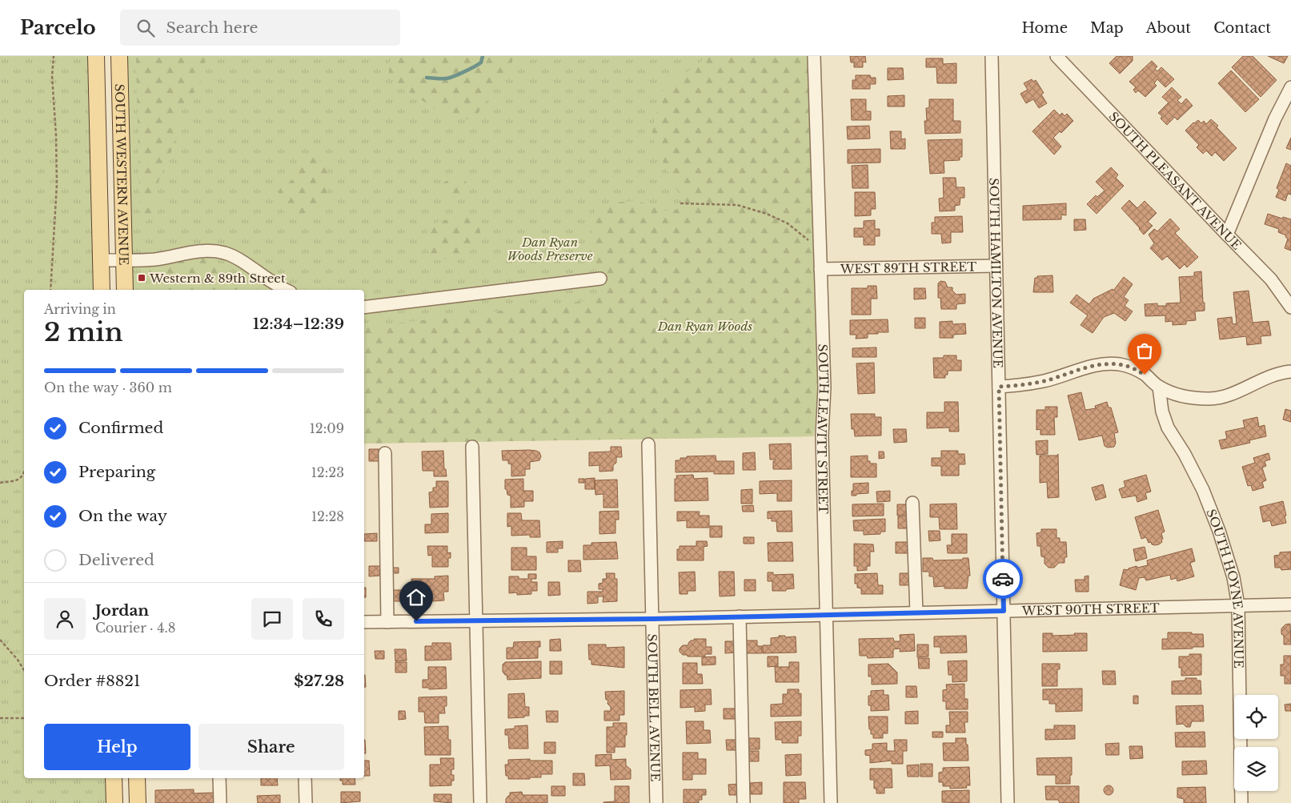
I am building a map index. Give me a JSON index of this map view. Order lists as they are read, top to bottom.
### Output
{
  "streets": {
    "main road": ["SOUTH WESTERN AVENUE"],
    "street": [
      "SOUTH PLEASANT AVENUE",
      "WEST 89TH STREET",
      "SOUTH HAMILTON AVENUE",
      "SOUTH LEAVITT STREET",
      "SOUTH HOYNE AVENUE",
      "WEST 90TH STREET",
      "SOUTH BELL AVENUE"
    ]
  },
  "crossings": [
    ["WEST 89TH STREET", "SOUTH HAMILTON AVENUE"],
    ["WEST 89TH STREET", "SOUTH LEAVITT STREET"],
    ["SOUTH HAMILTON AVENUE", "WEST 90TH STREET"],
    ["SOUTH LEAVITT STREET", "WEST 90TH STREET"],
    ["SOUTH HOYNE AVENUE", "WEST 90TH STREET"],
    ["WEST 90TH STREET", "SOUTH BELL AVENUE"]
  ],
  "parks": ["Dan Ryan Woods Preserve", "Dan Ryan Woods"],
  "places": {
    "transit": ["Western & 89th Street"]
  },
  "page": {
    "header": "Parcelo",
    "search": "Search here",
    "nav": [
      "Home",
      "Map",
      "About",
      "Contact"
    ],
    "heading": ["2 min", "Arriving in", "12:34–12:39"],
    "panel": [
      "Jordan",
      "Courier · 4.8",
      "Order #8821",
      "$27.28"
    ],
    "bar": "On the way · 360 m",
    "list": [
      ["Confirmed", "12:09"],
      ["Preparing", "12:23"],
      ["On the way", "12:28"],
      "Delivered"
    ],
    "buttons": ["Help", "Share"]
  }
}
